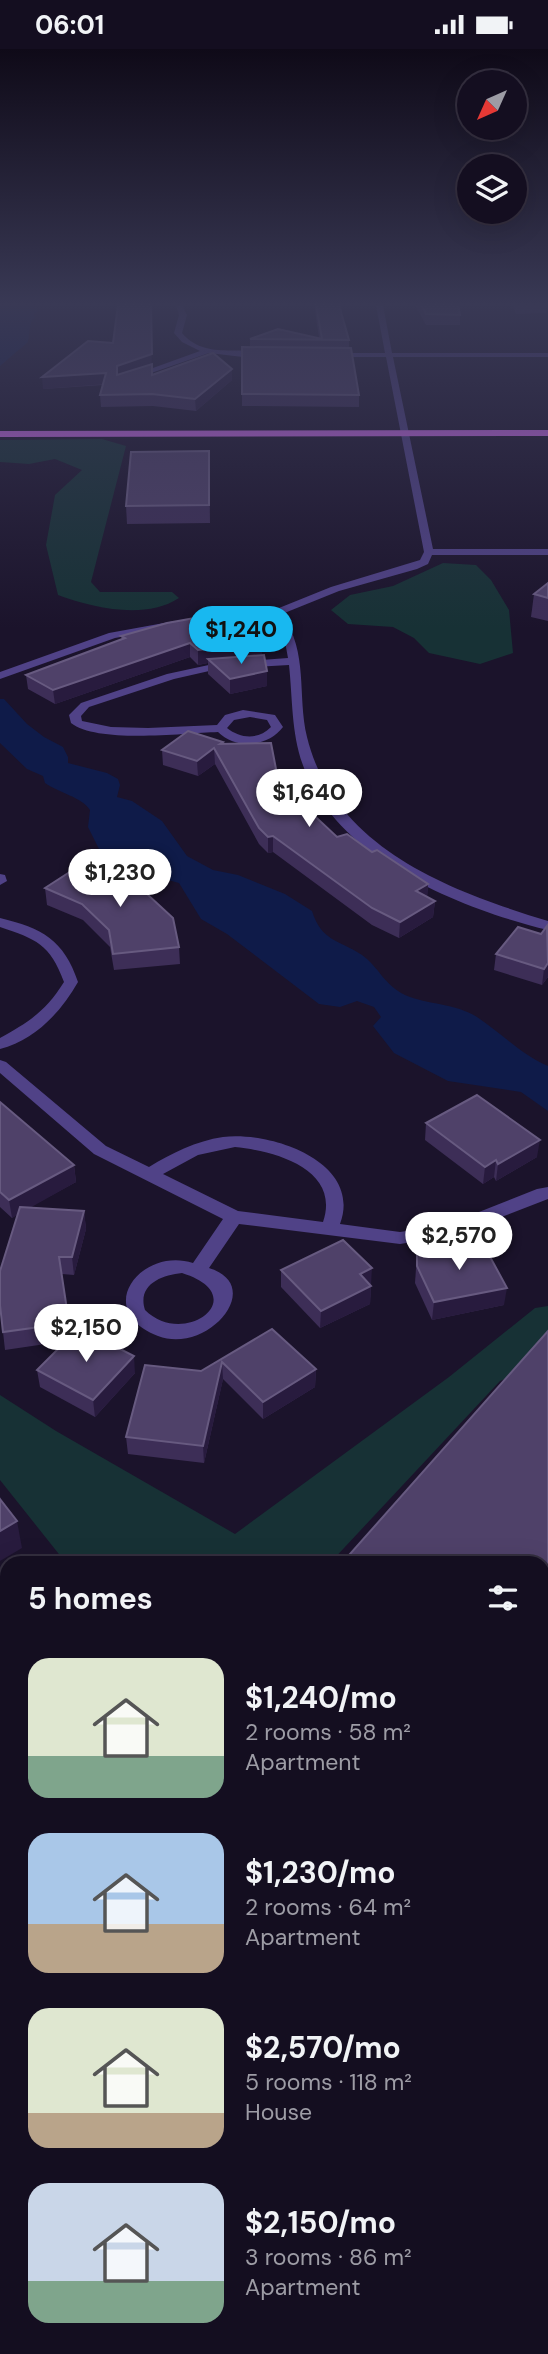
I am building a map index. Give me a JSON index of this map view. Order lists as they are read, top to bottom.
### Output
{
  "north": "bottom left",
  "page": {
    "status": "06:01",
    "price": [
      "$1,240",
      "$1,640",
      "$1,230",
      "$2,570",
      "$2,150"
    ],
    "heading": "5 homes",
    "list": [
      {
        "name": "$1,240/mo",
        "note": "2 rooms · 58 m² · Apartment"
      },
      {
        "name": "$1,230/mo",
        "note": "2 rooms · 64 m² · Apartment"
      },
      {
        "name": "$2,570/mo",
        "note": "5 rooms · 118 m² · House"
      },
      {
        "name": "$2,150/mo",
        "note": "3 rooms · 86 m² · Apartment"
      }
    ]
  }
}
